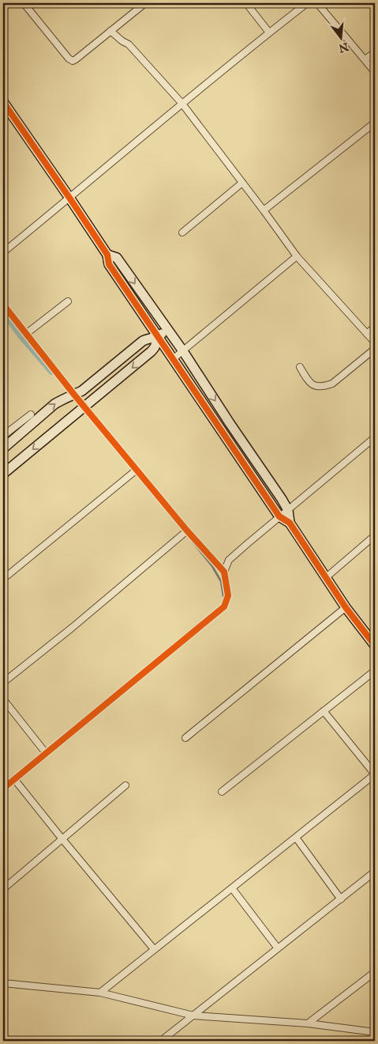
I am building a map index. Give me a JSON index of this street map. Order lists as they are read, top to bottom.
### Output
{
  "north": "bottom"
}
